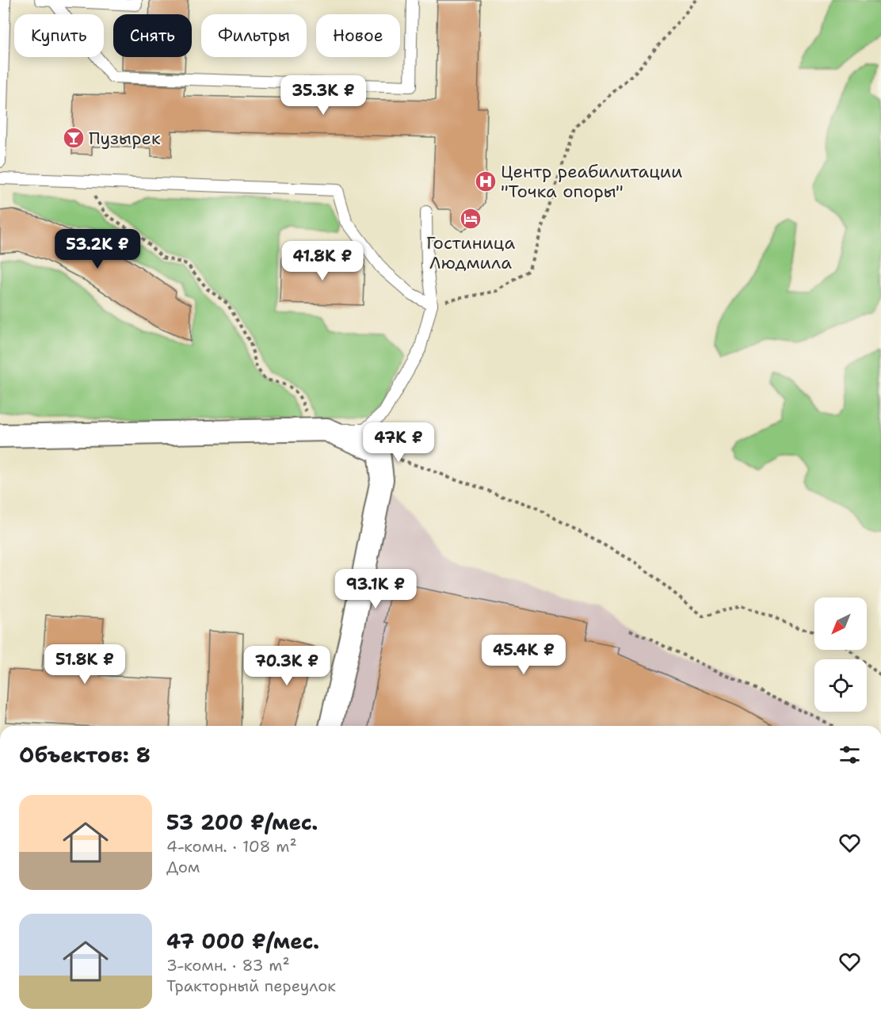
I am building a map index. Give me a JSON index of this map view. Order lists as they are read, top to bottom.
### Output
{
  "places": {
    "bar": ["Пузырек"],
    "hospital": ["Центр реабилитации \"Точка опоры\""],
    "hotel": ["Гостиница Людмила"]
  },
  "north": "bottom left",
  "page": {
    "chip": [
      "Купить",
      "Снять",
      "Фильтры",
      "Новое"
    ],
    "price": [
      "35.3K ₽",
      "53.2K ₽",
      "41.8K ₽",
      "47K ₽",
      "93.1K ₽",
      "45.4K ₽",
      "51.8K ₽",
      "70.3K ₽"
    ],
    "heading": "Объектов: 8",
    "list": [
      {
        "name": "53 200 ₽/мес.",
        "note": "4-комн. · 108 m² · Дом"
      },
      {
        "name": "47 000 ₽/мес.",
        "note": "3-комн. · 83 m² · Тракторный переулок"
      }
    ]
  }
}
